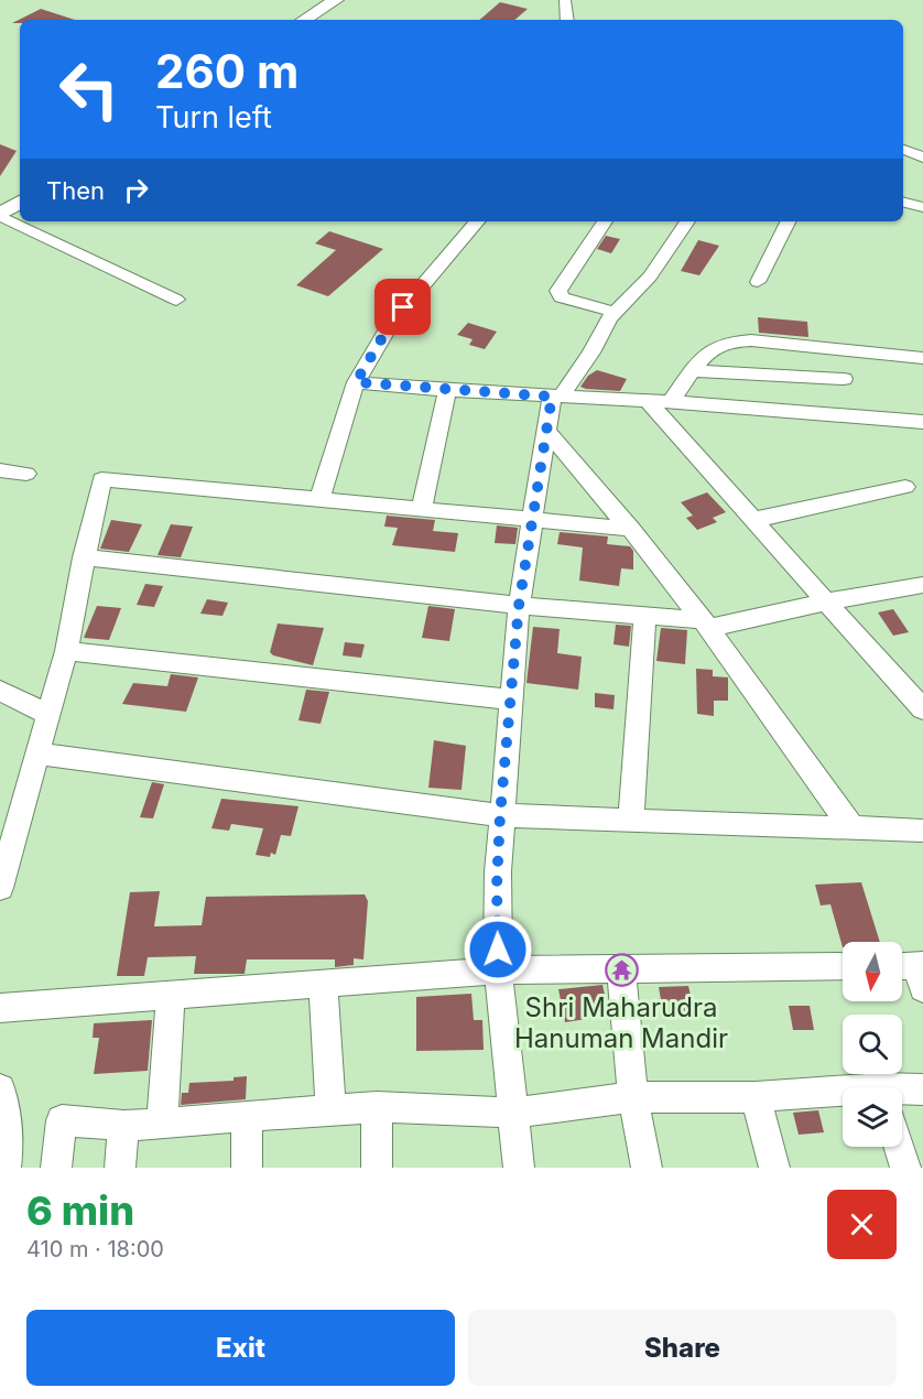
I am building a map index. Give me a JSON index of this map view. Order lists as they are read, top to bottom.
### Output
{
  "places": {
    "temple": ["Shri Maharudra Hanuman Mandir"]
  },
  "north": "bottom",
  "page": {
    "turn": ["260 m", "Turn left"],
    "then": "Then",
    "heading": ["6 min", "410 m · 18:00"],
    "buttons": ["Exit", "Share"]
  }
}
